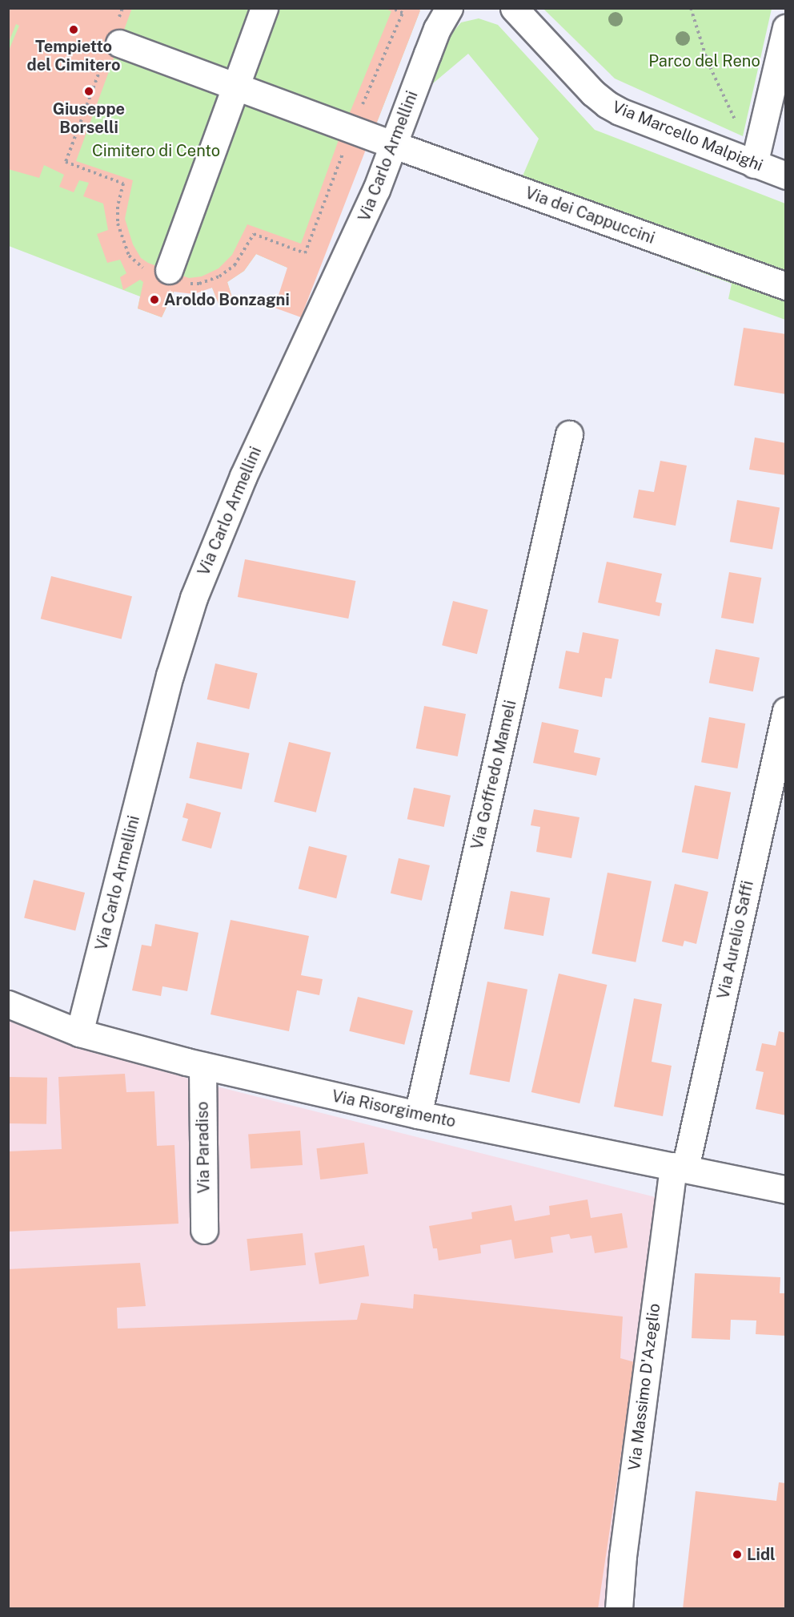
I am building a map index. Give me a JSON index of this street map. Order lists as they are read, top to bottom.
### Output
{
  "streets": {
    "street": [
      "Via Marcello Malpighi",
      "Via Carlo Armellini",
      "Via dei Cappuccini",
      "Via Goffredo Mameli",
      "Via Aurelio Saffi",
      "Via Risorgimento",
      "Via Paradiso",
      "Via Massimo D'Azeglio"
    ]
  },
  "crossings": [
    ["Via Carlo Armellini", "Via dei Cappuccini"],
    ["Via Carlo Armellini", "Via Risorgimento"],
    ["Via Goffredo Mameli", "Via Risorgimento"],
    ["Via Aurelio Saffi", "Via Risorgimento"],
    ["Via Aurelio Saffi", "Via Massimo D'Azeglio"],
    ["Via Risorgimento", "Via Paradiso"],
    ["Via Risorgimento", "Via Massimo D'Azeglio"]
  ],
  "parks": ["Parco del Reno", "Cimitero di Cento"],
  "places": [
    "Tempietto del Cimitero",
    "Giuseppe Borselli",
    "Aroldo Bonzagni",
    "Lidl"
  ]
}
